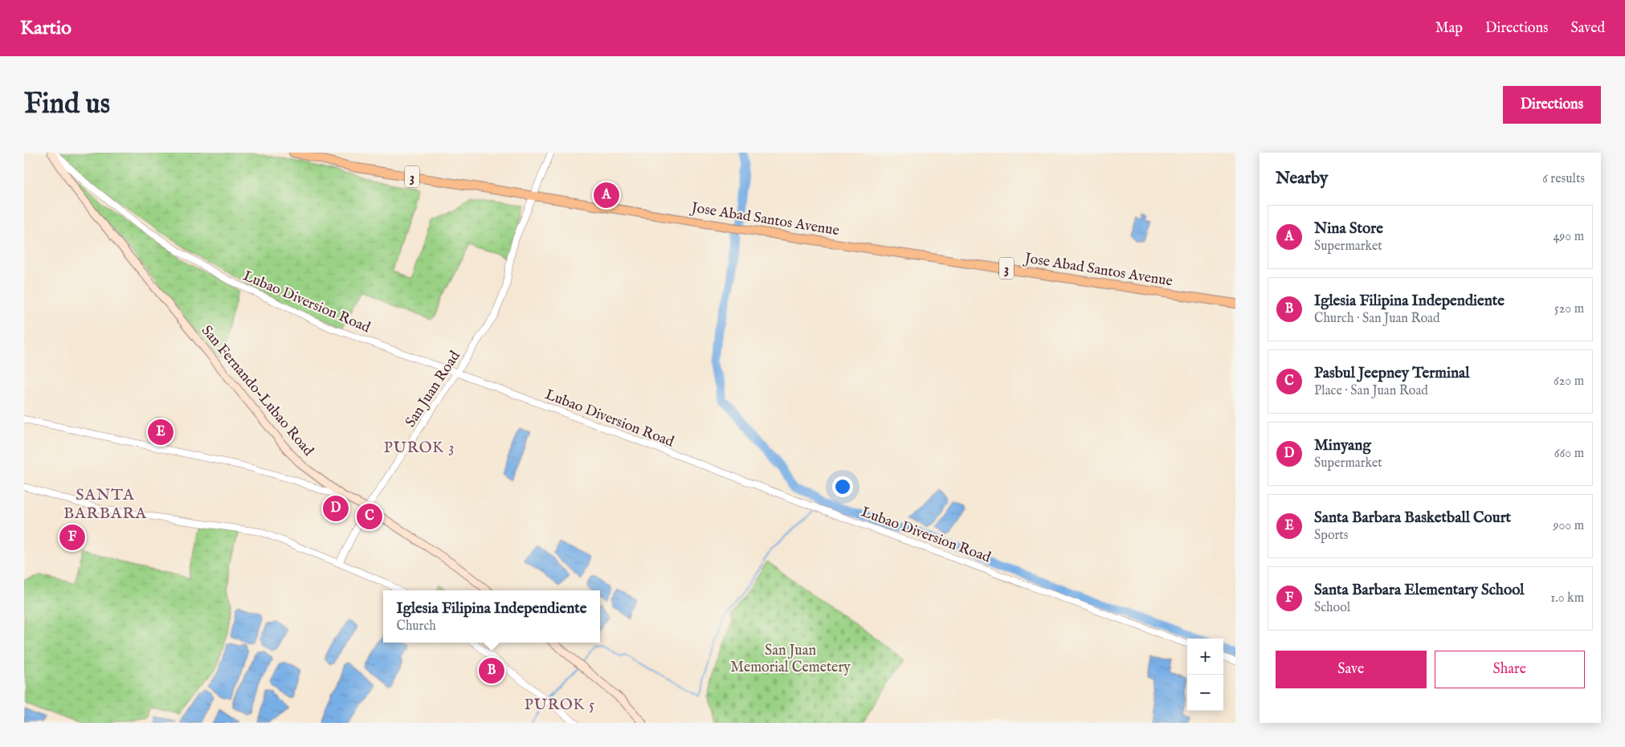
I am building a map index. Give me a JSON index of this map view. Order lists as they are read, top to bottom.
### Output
{
  "streets": {
    "highway": ["3", "Jose Abad Santos Avenue"],
    "main road": ["San Fernando-Lubao Road"],
    "street": ["Lubao Diversion Road", "San Juan Road"]
  },
  "crossings": [
    ["Jose Abad Santos Avenue", "San Juan Road"],
    ["Lubao Diversion Road", "San Juan Road"],
    ["Lubao Diversion Road", "San Fernando-Lubao Road"],
    ["San Juan Road", "San Fernando-Lubao Road"]
  ],
  "districts": ["PUROK 3", "SANTA BARBARA", "PUROK 5"],
  "parks": ["San Juan Memorial Cemetery"],
  "page": {
    "header": "Kartio",
    "nav": ["Map", "Directions", "Saved"],
    "buttons": [
      "Directions",
      ["Save", "Share"]
    ],
    "title": "Find us",
    "heading": ["Nearby", "6 results"],
    "pins": [
      "A",
      "E",
      "D",
      "C",
      "F",
      "B"
    ],
    "list": [
      {
        "mark": "A",
        "name": "Nina Store",
        "note": "Supermarket",
        "value": "490 m"
      },
      {
        "mark": "B",
        "name": "Iglesia Filipina Independiente",
        "note": "Church · San Juan Road",
        "value": "520 m"
      },
      {
        "mark": "C",
        "name": "Pasbul Jeepney Terminal",
        "note": "Place · San Juan Road",
        "value": "620 m"
      },
      {
        "mark": "D",
        "name": "Minyang",
        "note": "Supermarket",
        "value": "660 m"
      },
      {
        "mark": "E",
        "name": "Santa Barbara Basketball Court",
        "note": "Sports",
        "value": "900 m"
      },
      {
        "mark": "F",
        "name": "Santa Barbara Elementary School",
        "note": "School",
        "value": "1.0 km"
      }
    ],
    "popup": ["Iglesia Filipina Independiente", "Church"],
    "map_buttons": ["+", "−"]
  }
}
